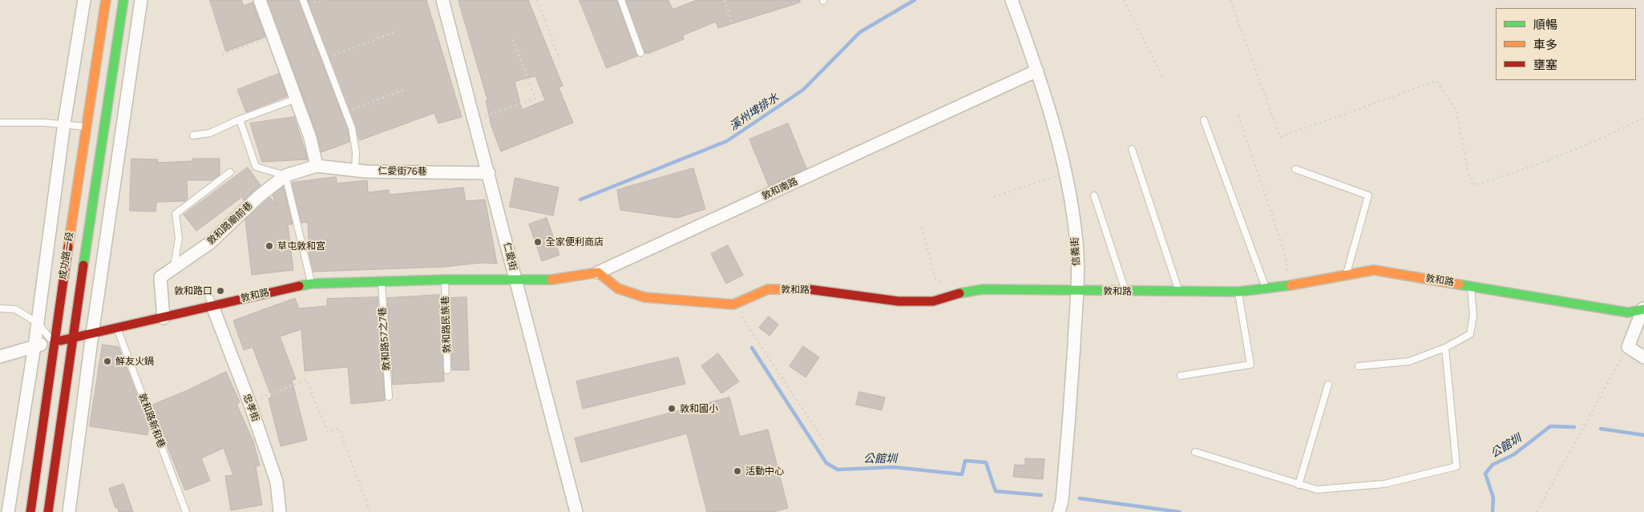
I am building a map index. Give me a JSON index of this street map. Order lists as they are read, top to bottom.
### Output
{
  "streets": {
    "street": [
      "仁愛街76巷",
      "敦和南路",
      "敦和路廟前巷",
      "信義街",
      "成功路一段",
      "仁愛街",
      "敦和路",
      "忠孝街"
    ],
    "lane": ["敦和路民族巷", "敦和路57之7巷", "敦和路新和巷"]
  },
  "crossings": [
    ["仁愛街76巷", "敦和路廟前巷"],
    ["仁愛街76巷", "仁愛街"],
    ["敦和南路", "信義街"],
    ["敦和南路", "仁愛街"],
    ["敦和南路", "敦和路"],
    ["敦和路廟前巷", "敦和路"],
    ["信義街", "敦和路"],
    ["成功路一段", "敦和路"],
    ["仁愛街", "敦和路"],
    ["敦和路", "敦和路民族巷"],
    ["敦和路", "敦和路57之7巷"],
    ["敦和路", "忠孝街"],
    ["敦和路", "敦和路新和巷"]
  ],
  "water": ["溪州埤排水", "公館圳"],
  "places": [
    "全家便利商店",
    "草屯敦和宮",
    "敦和路口",
    "鮮友火鍋",
    "敦和國小",
    "活動中心"
  ],
  "legend": ["順暢", "車多", "壅塞"]
}
